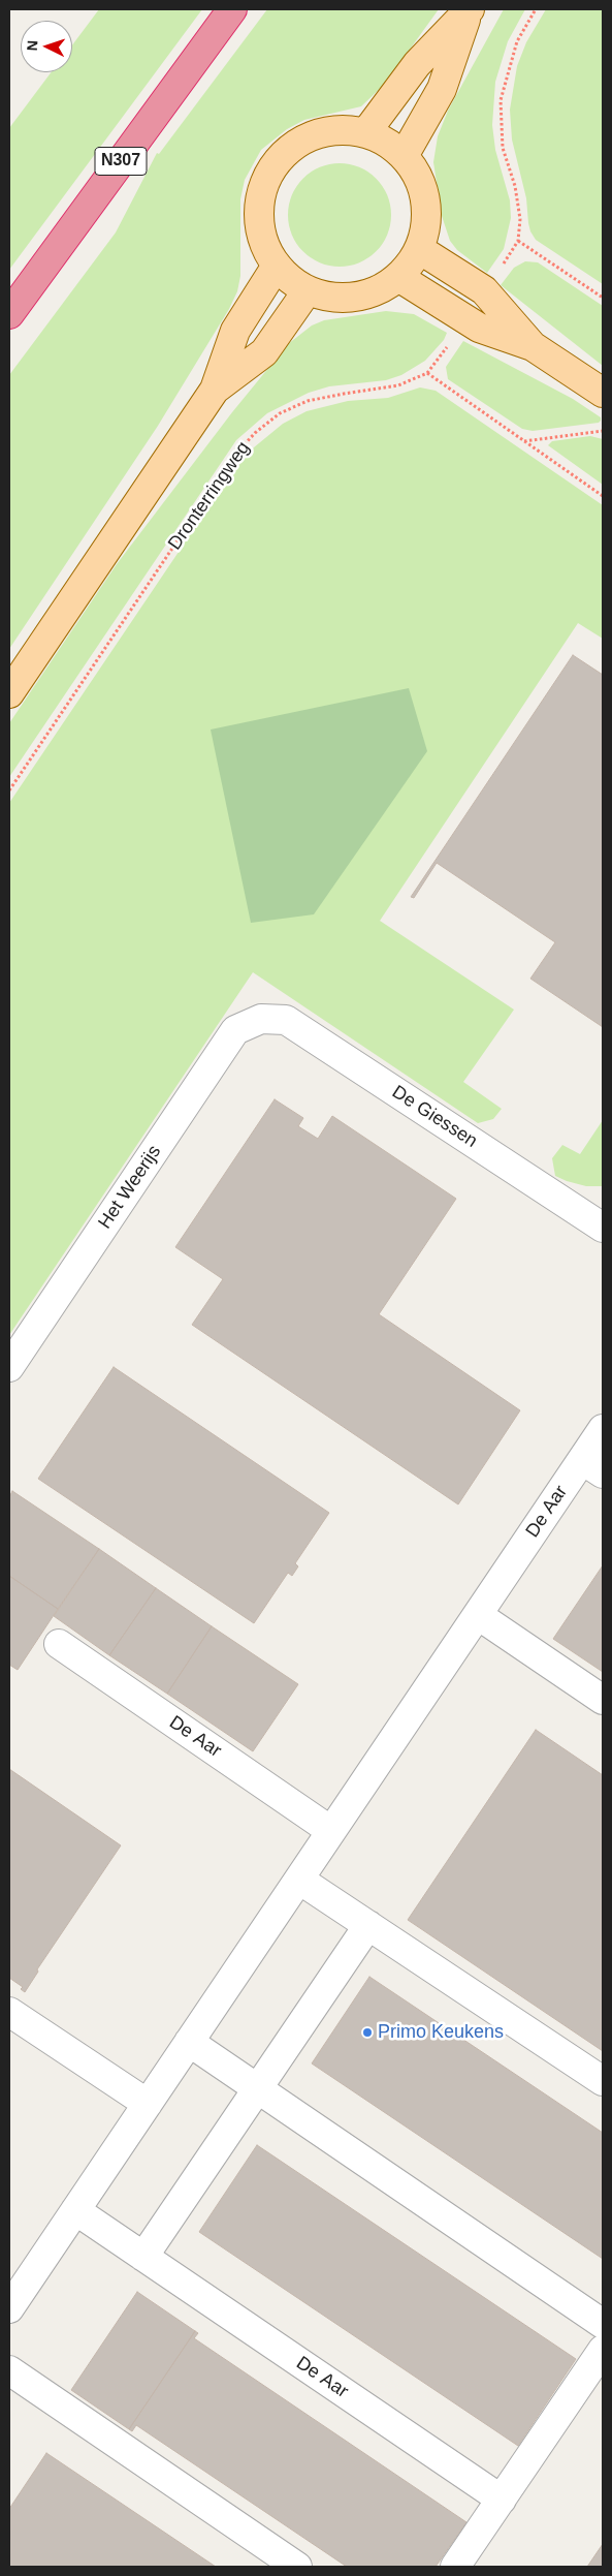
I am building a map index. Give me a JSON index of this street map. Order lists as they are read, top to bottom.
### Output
{
  "streets": {
    "highway": ["N307"],
    "street": ["De Giessen", "Het Weerijs", "De Aar"],
    "path": ["Dronterringweg"]
  },
  "crossings": [
    ["De Giessen", "Het Weerijs"]
  ],
  "places": ["Primo Keukens"],
  "north": "left"
}
